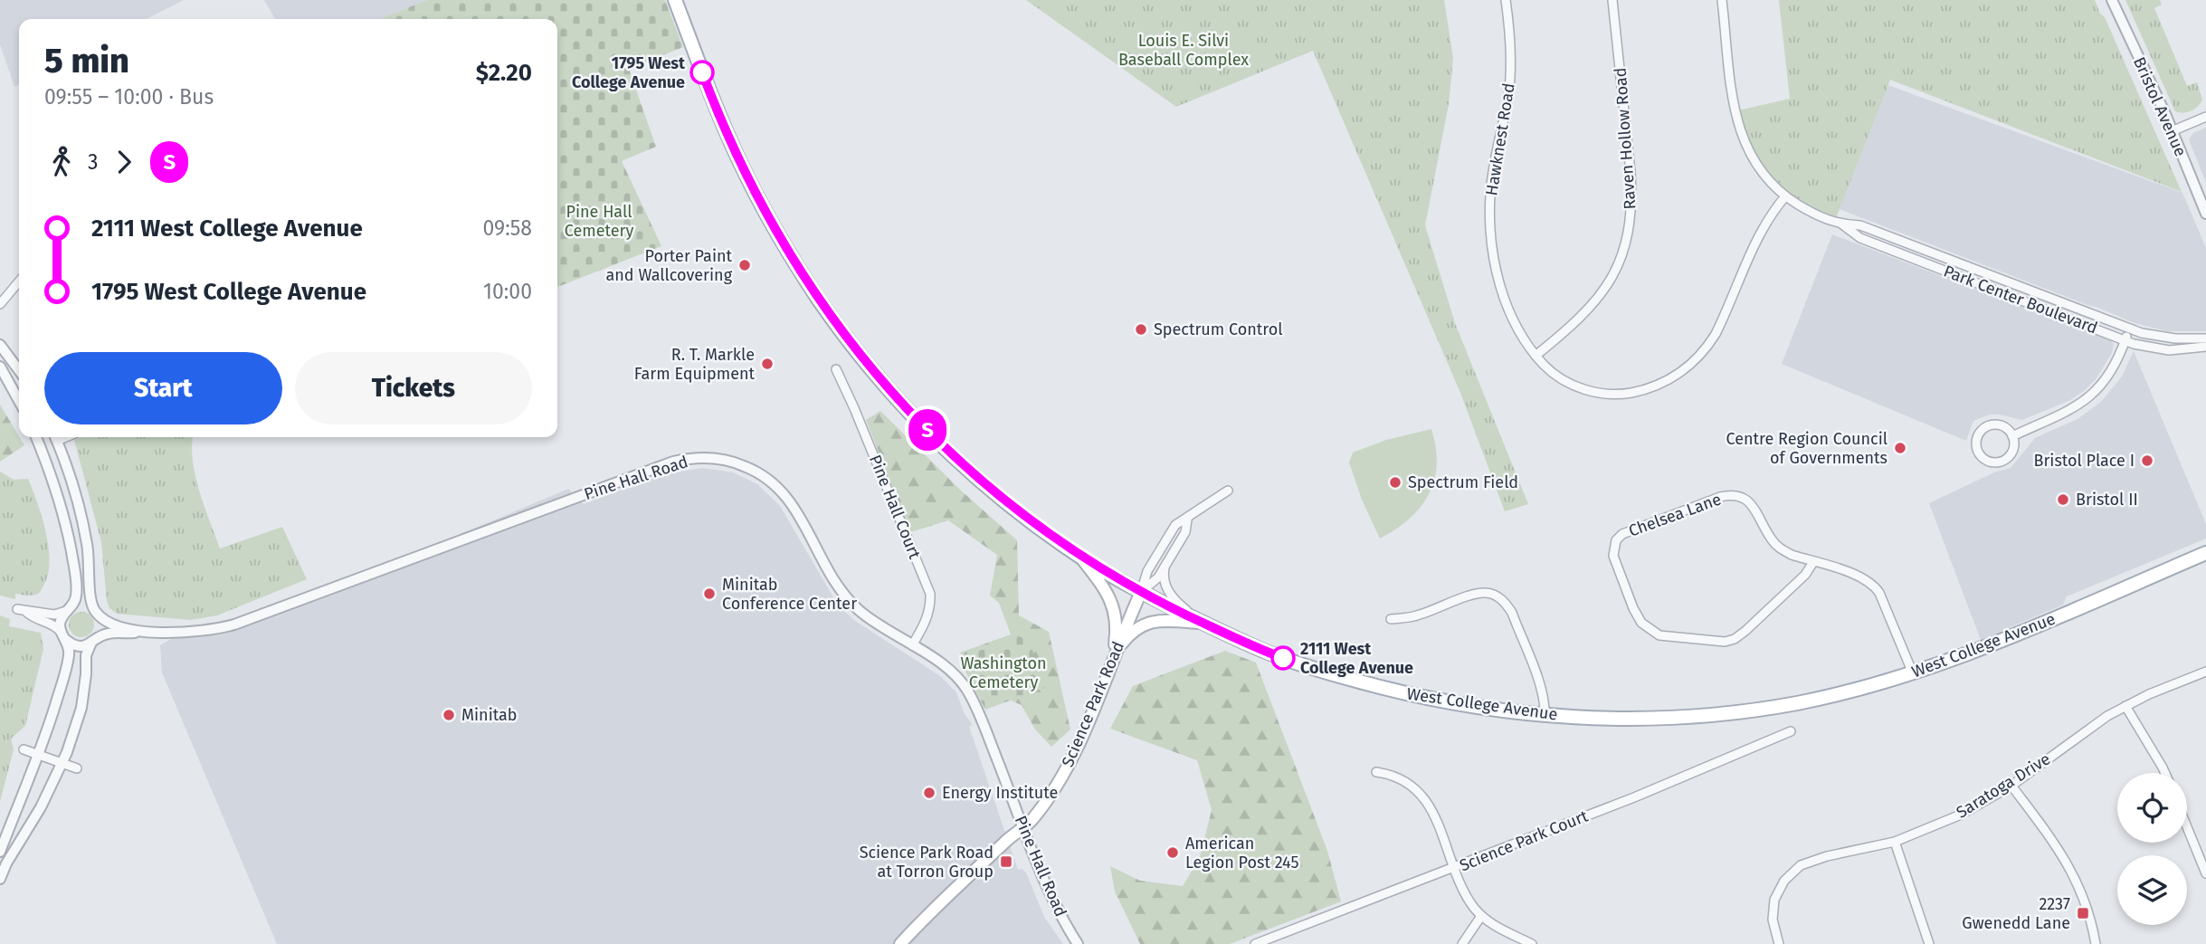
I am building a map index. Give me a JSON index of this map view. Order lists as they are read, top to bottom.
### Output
{
  "streets": {
    "main road": ["West College Avenue", "Science Park Road"],
    "street": [
      "Bristol Avenue",
      "Raven Hollow Road",
      "Hawknest Road",
      "Park Center Boulevard",
      "Pine Hall Road",
      "Pine Hall Court",
      "Chelsea Lane",
      "Saratoga Drive",
      "Science Park Court"
    ]
  },
  "crossings": [
    ["Raven Hollow Road", "Hawknest Road"],
    ["Hawknest Road", "Park Center Boulevard"],
    ["Pine Hall Road", "Pine Hall Court"],
    ["Pine Hall Road", "Science Park Road"],
    ["Chelsea Lane", "West College Avenue"],
    ["West College Avenue", "Science Park Road"]
  ],
  "parks": ["Louis E. Silvi Baseball Complex", "Pine Hall Cemetery", "Washington Cemetery"],
  "places": {
    "other": [
      "1795 West College Avenue",
      "Porter Paint and Wallcovering",
      "Spectrum Control",
      "R. T. Markle Farm Equipment",
      "Centre Region Council of Governments",
      "Bristol Place I",
      "Spectrum Field",
      "Bristol II",
      "Minitab Conference Center",
      "2111 West College Avenue",
      "Minitab",
      "Energy Institute",
      "American Legion Post 245"
    ],
    "transit": ["Science Park Road at Torron Group", "2237 Gwenedd Lane"]
  },
  "lines": ["bus line S"],
  "page": {
    "on_map": "S",
    "heading": ["5 min", "09:55 – 10:00 · Bus", "$2.20"],
    "legs": ["3", "S"],
    "list": [
      {
        "name": "2111 West College Avenue",
        "value": "09:58"
      },
      {
        "name": "1795 West College Avenue",
        "value": "10:00"
      }
    ],
    "buttons": ["Start", "Tickets"]
  }
}
